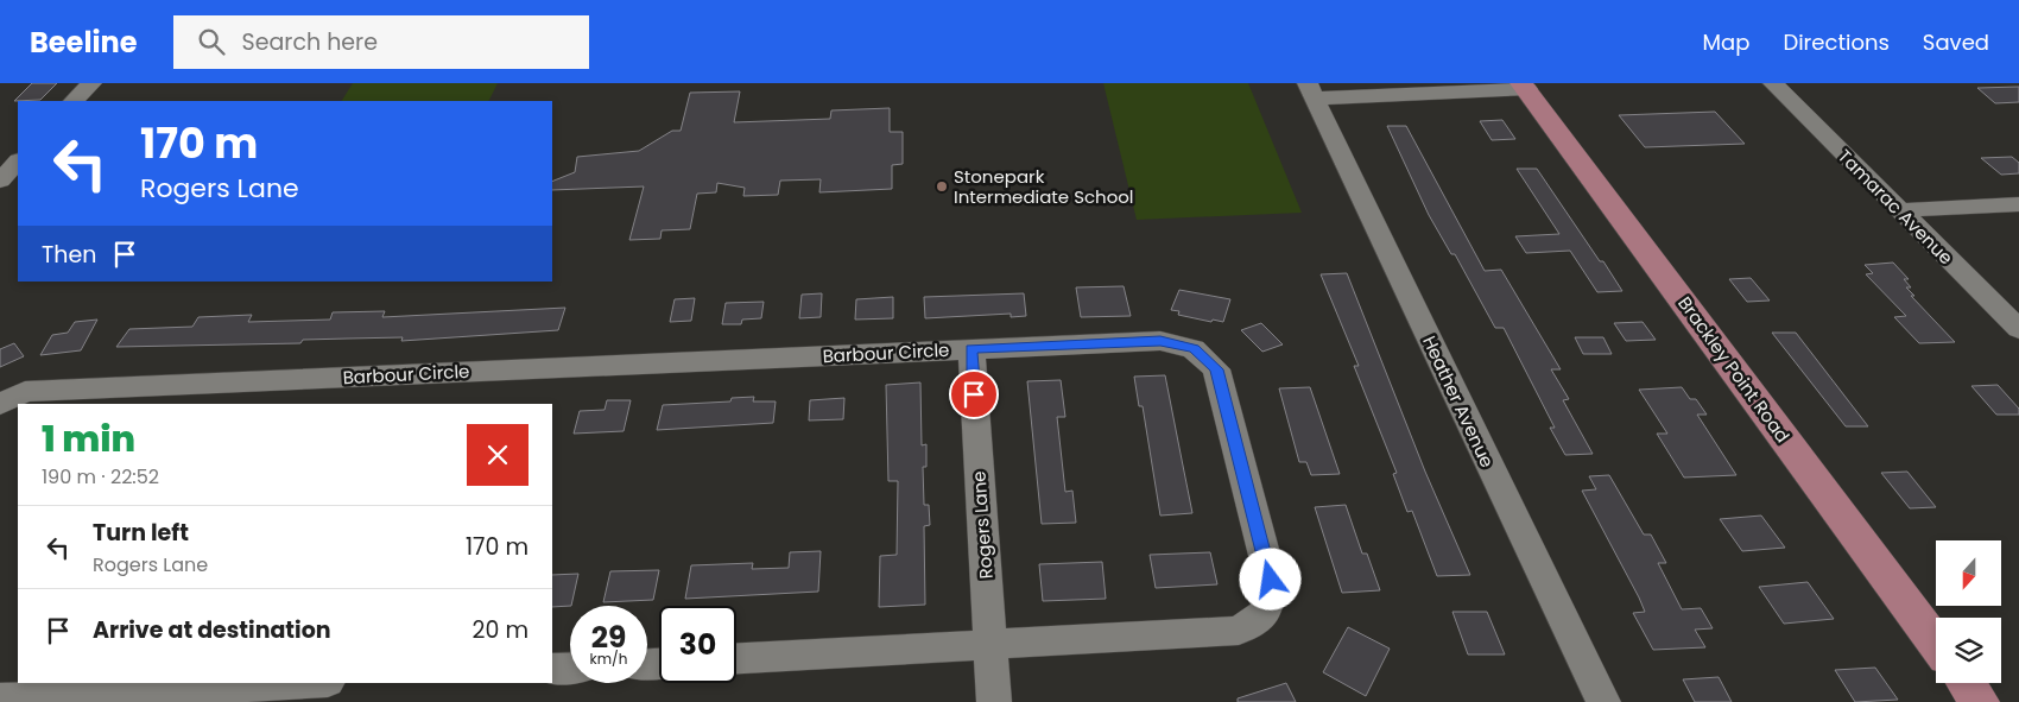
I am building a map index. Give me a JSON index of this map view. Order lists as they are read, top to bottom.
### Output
{
  "streets": {
    "main road": ["Brackley Point Road"],
    "street": [
      "Tamarac Avenue",
      "Barbour Circle",
      "Heather Avenue",
      "Rogers Lane"
    ]
  },
  "crossings": [
    ["Barbour Circle", "Rogers Lane"]
  ],
  "places": ["Stonepark Intermediate School"],
  "north": "bottom",
  "page": {
    "header": "Beeline",
    "search": "Search here",
    "nav": ["Map", "Directions", "Saved"],
    "turn": ["170 m", "Rogers Lane"],
    "then": "Then",
    "heading": ["1 min", "190 m · 22:52"],
    "list": [
      {
        "name": "Turn left",
        "note": "Rogers Lane",
        "value": "170 m"
      },
      {
        "name": "Arrive at destination",
        "value": "20 m"
      }
    ],
    "speed": "29 km/h",
    "limit": "30"
  }
}
